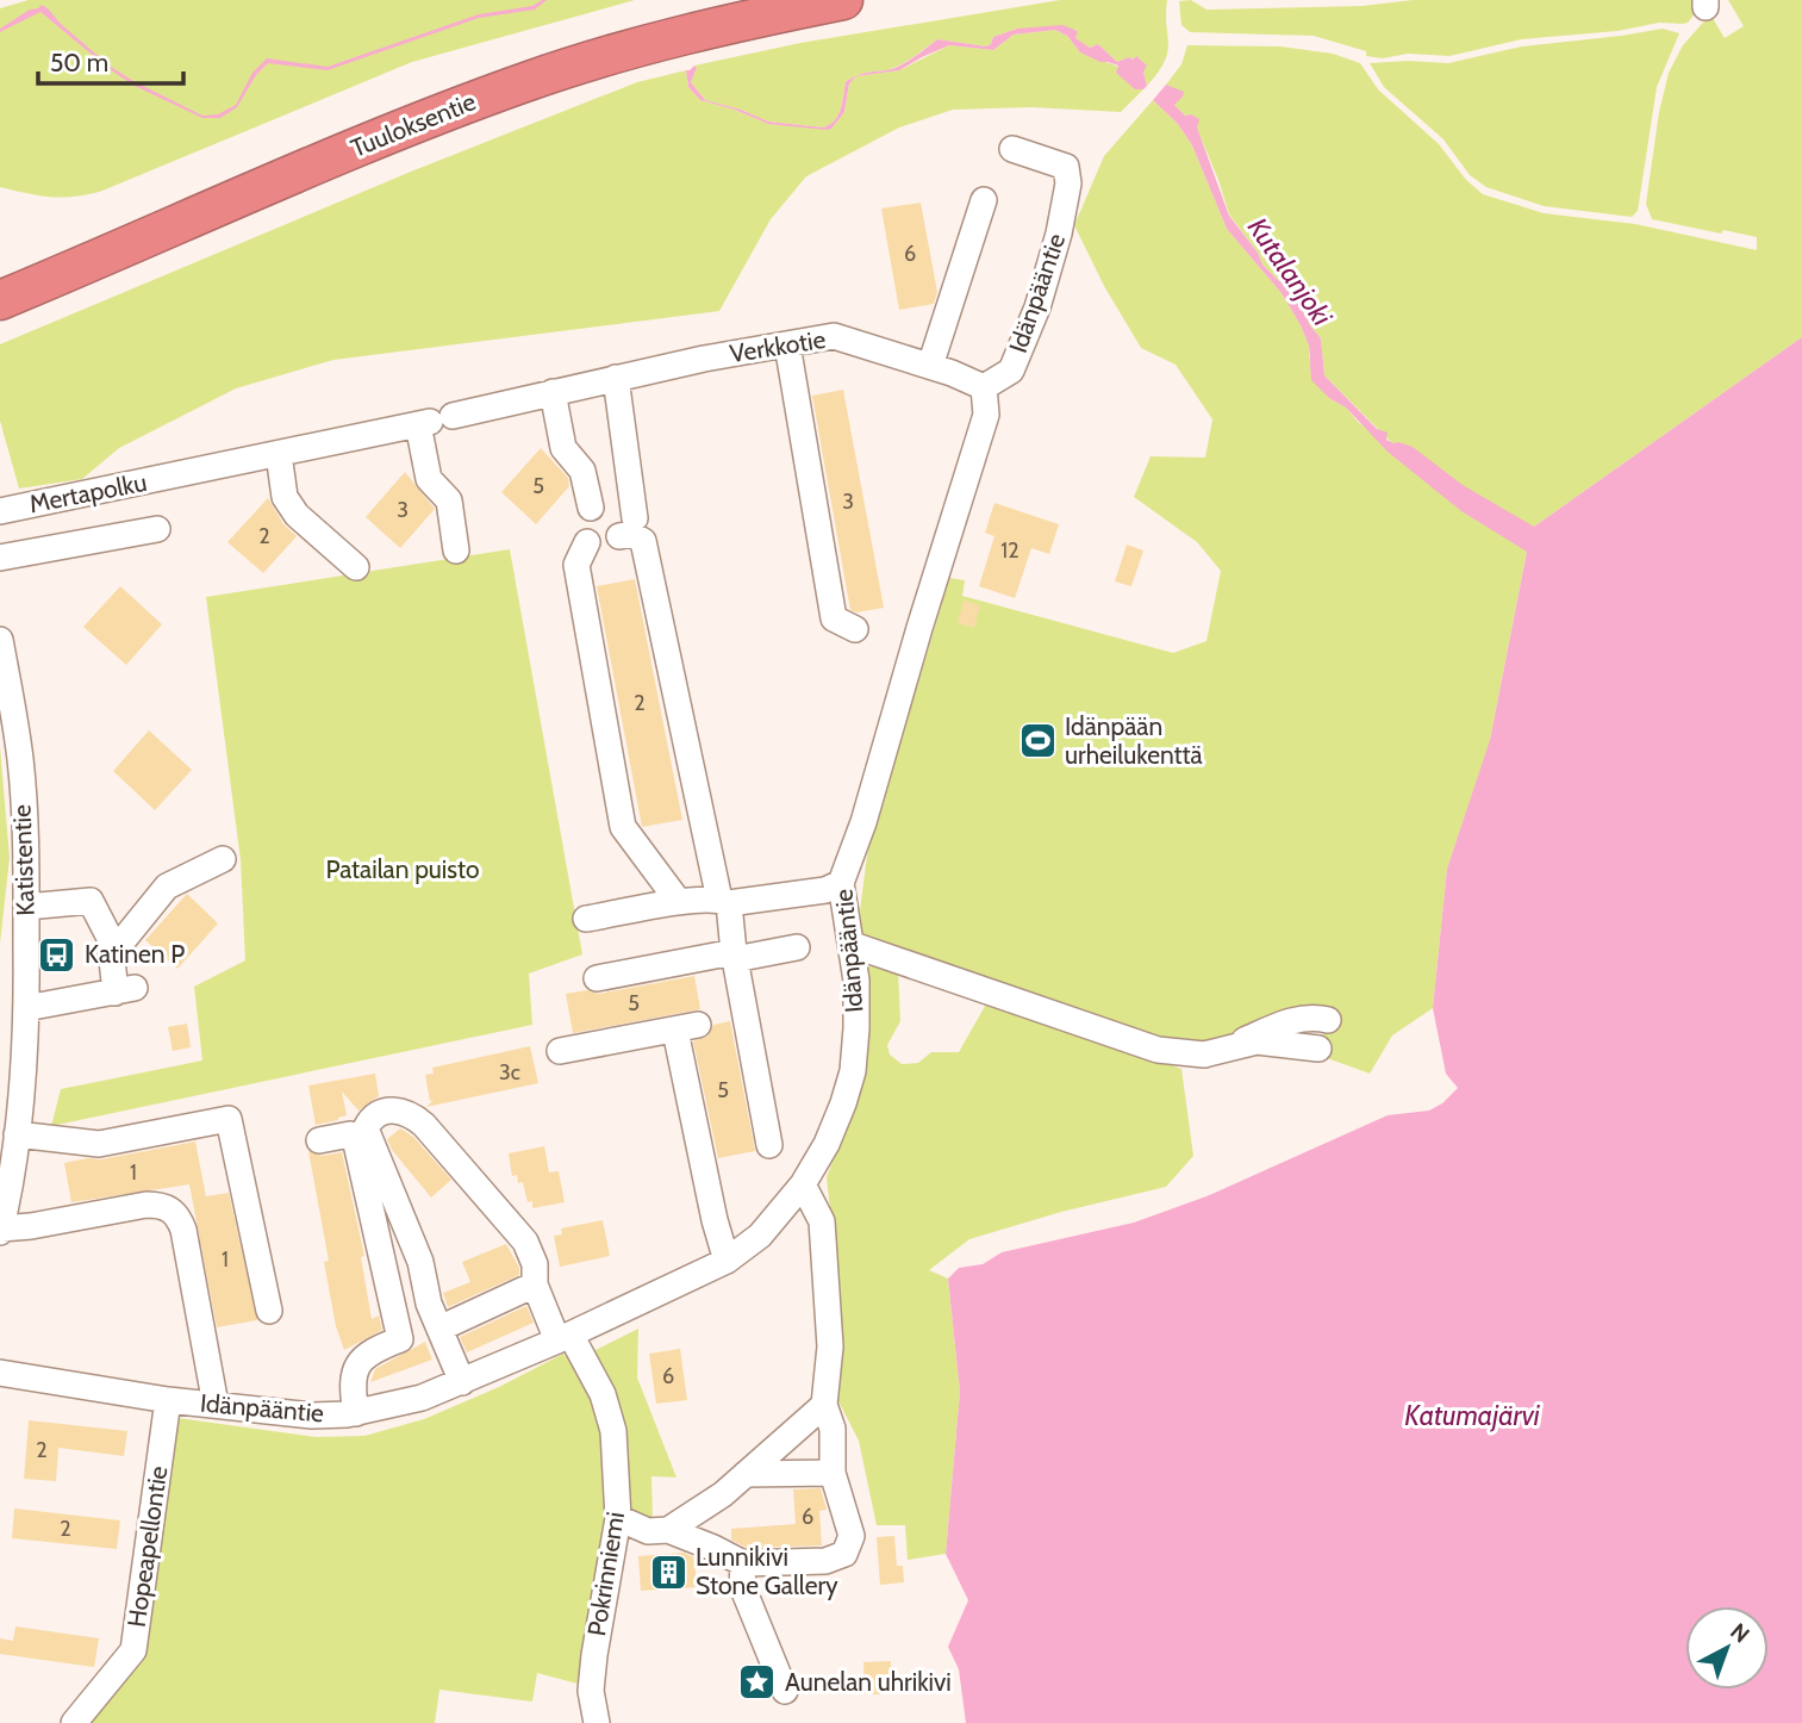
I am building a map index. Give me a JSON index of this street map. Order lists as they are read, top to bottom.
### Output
{
  "streets": {
    "highway": ["Tuuloksentie"],
    "street": [
      "Idänpääntie",
      "Verkkotie",
      "Mertapolku",
      "Katistentie",
      "Hopeapellontie",
      "Pokrinniemi"
    ]
  },
  "crossings": [
    ["Idänpääntie", "Verkkotie"],
    ["Idänpääntie", "Hopeapellontie"],
    ["Idänpääntie", "Pokrinniemi"],
    ["Verkkotie", "Mertapolku"]
  ],
  "water": ["Kutalanjoki", "Katumajärvi"],
  "parks": ["Patailan puisto"],
  "places": {
    "sports": ["Idänpään urheilukenttä"],
    "bus stop": ["Katinen P"],
    "building": ["Lunnikivi Stone Gallery"],
    "place": ["Aunelan uhrikivi"]
  },
  "house_numbers": [
    "6",
    "5",
    "3",
    "3",
    "2",
    "12",
    "2",
    "5",
    "3c",
    "5",
    "1",
    "1",
    "6",
    "2",
    "6",
    "2"
  ],
  "scale_bar": "50 m",
  "north": "top right"
}
